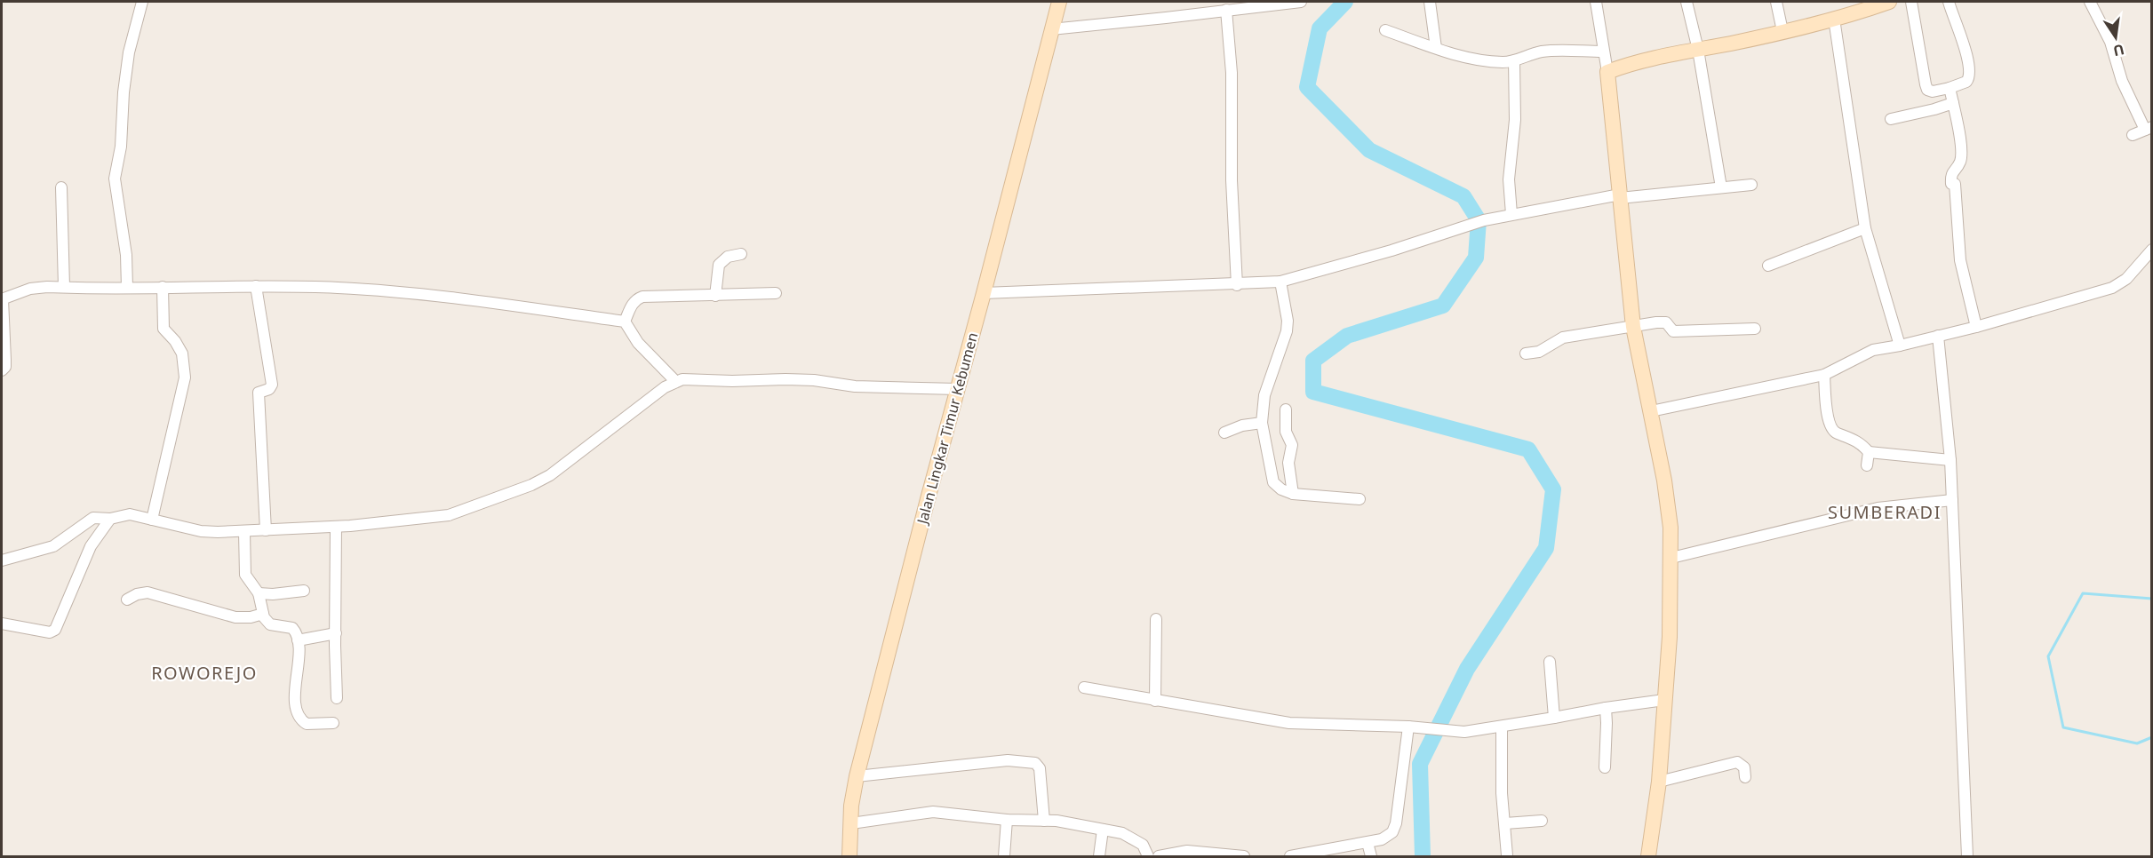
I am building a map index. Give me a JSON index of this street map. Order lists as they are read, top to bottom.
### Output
{
  "streets": {
    "street": ["Jalan Lingkar Timur Kebumen"]
  },
  "districts": ["SUMBERADI", "ROWOREJO"],
  "north": "bottom"
}
